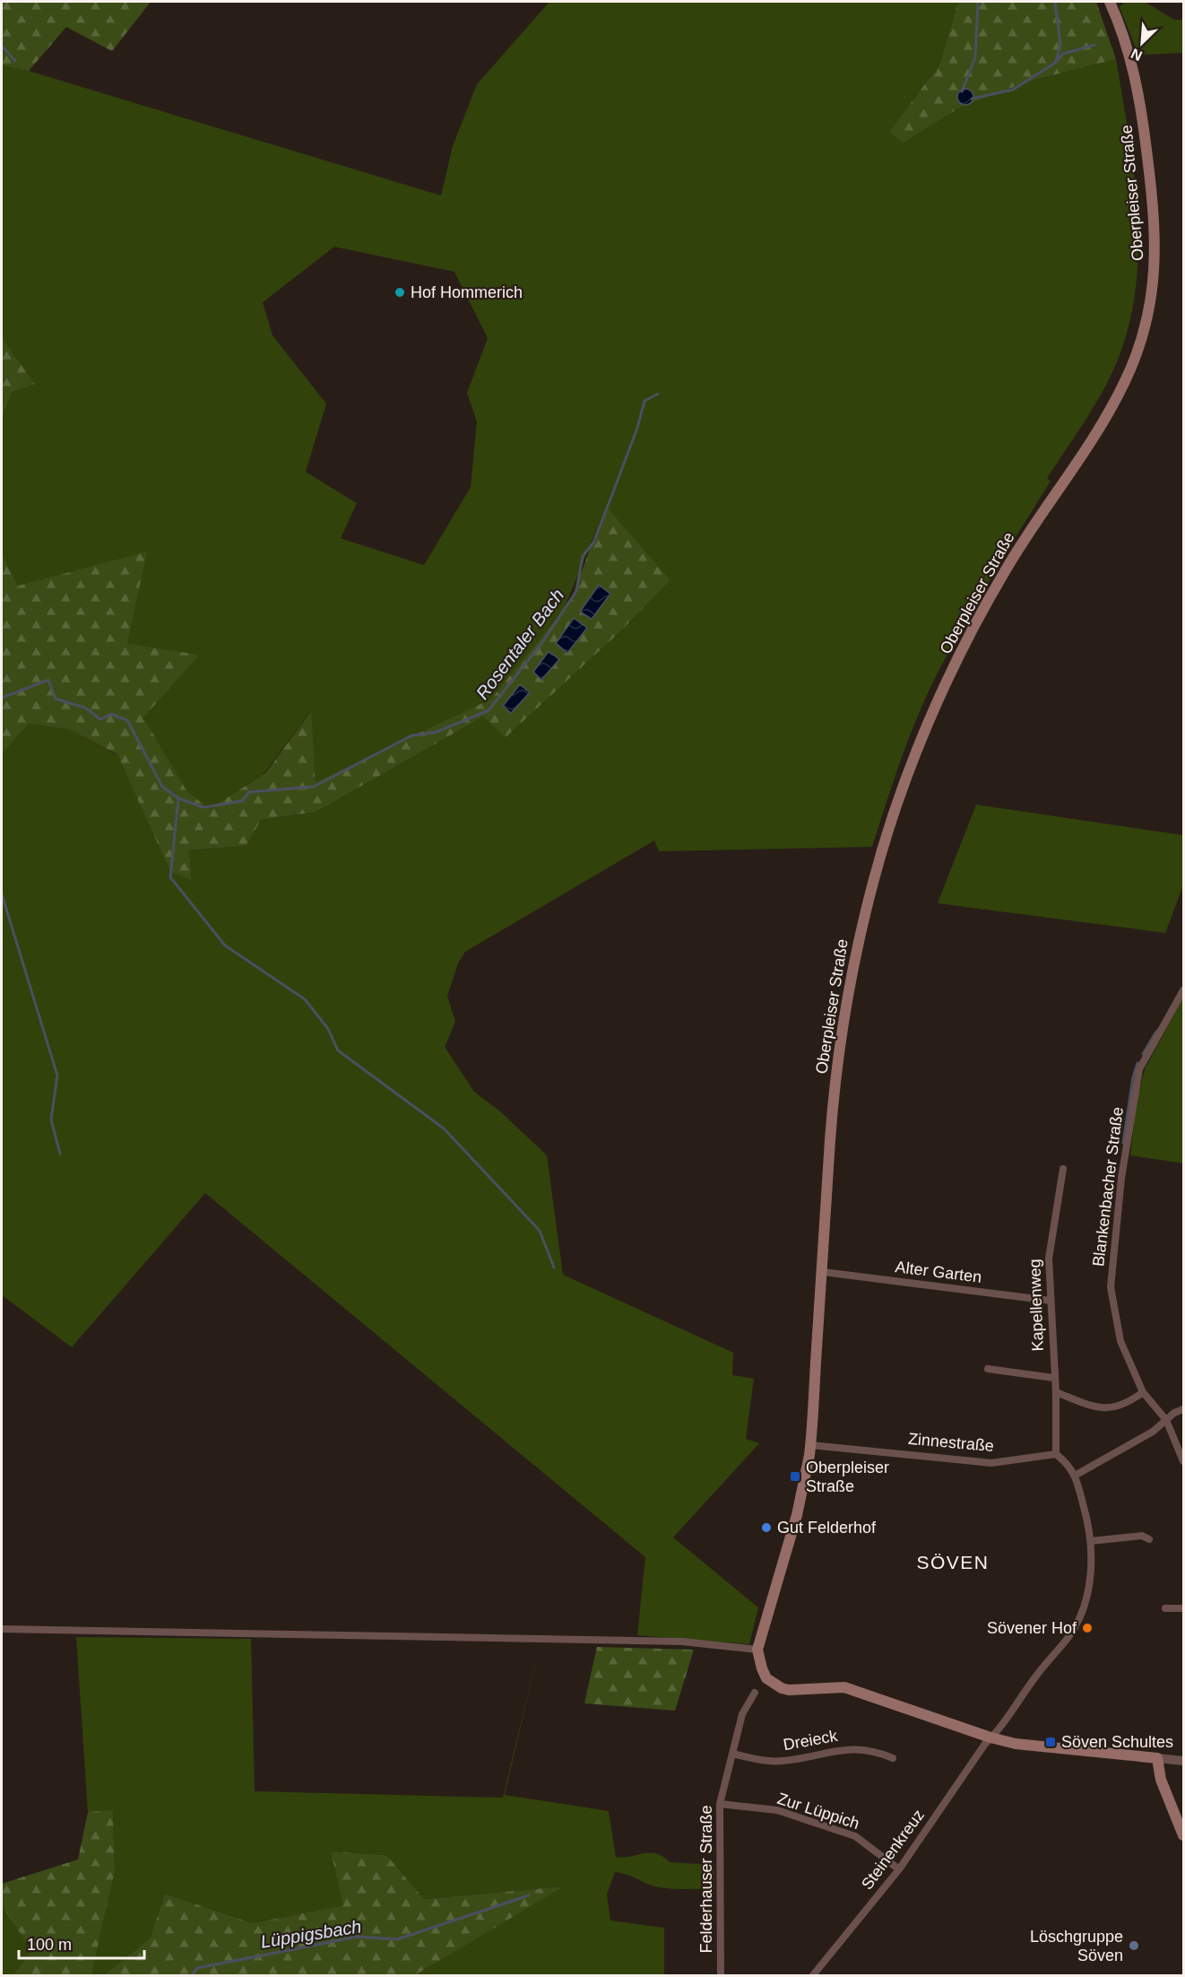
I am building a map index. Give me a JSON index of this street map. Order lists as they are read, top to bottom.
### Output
{
  "streets": {
    "main road": ["Oberpleiser Straße"],
    "street": [
      "Blankenbacher Straße",
      "Alter Garten",
      "Kapellenweg",
      "Zinnestraße",
      "Dreieck",
      "Zur Lüppich",
      "Steinenkreuz",
      "Felderhauser Straße"
    ]
  },
  "crossings": [
    ["Oberpleiser Straße", "Alter Garten"],
    ["Oberpleiser Straße", "Zinnestraße"],
    ["Alter Garten", "Kapellenweg"],
    ["Kapellenweg", "Zinnestraße"],
    ["Dreieck", "Felderhauser Straße"],
    ["Zur Lüppich", "Steinenkreuz"],
    ["Zur Lüppich", "Felderhauser Straße"]
  ],
  "districts": ["SÖVEN"],
  "water": ["Rosentaler Bach", "Lüppigsbach"],
  "places": {
    "other": [
      "Hof Hommerich",
      "Gut Felderhof",
      "Sövener Hof",
      "Löschgruppe Söven"
    ],
    "transit": ["Oberpleiser Straße", "Söven Schultes"]
  },
  "scale_bar": "100 m",
  "north": "bottom left"
}
